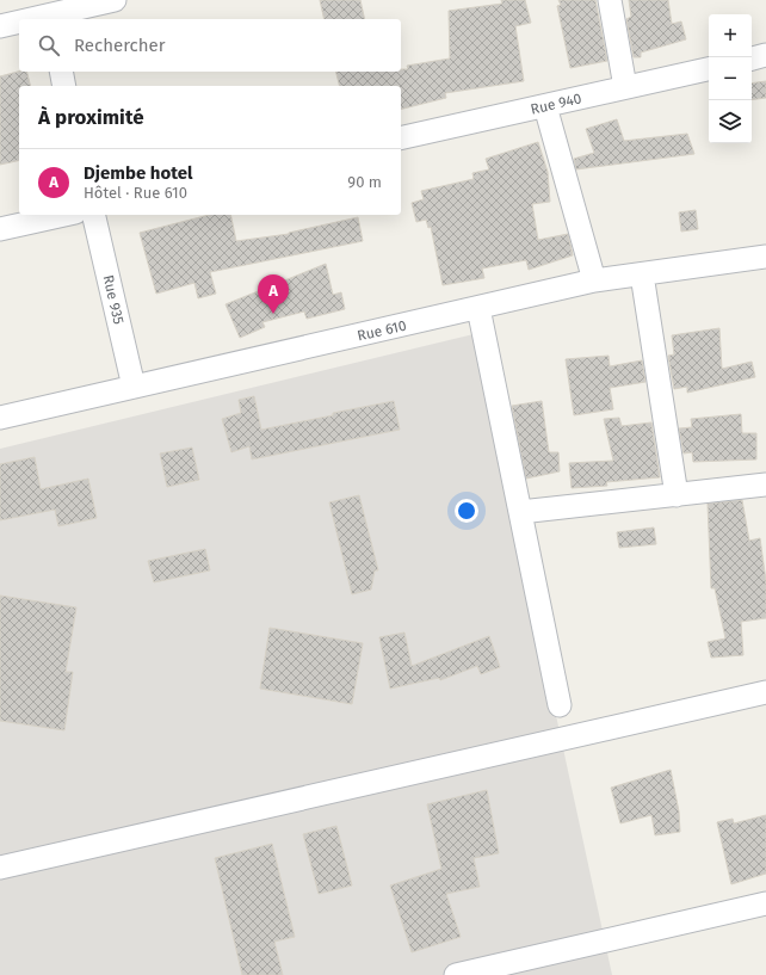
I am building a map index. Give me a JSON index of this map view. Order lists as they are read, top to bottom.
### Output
{
  "streets": {
    "street": ["Rue 940", "Rue 935", "Rue 610"]
  },
  "crossings": [
    ["Rue 935", "Rue 610"]
  ],
  "page": {
    "map_buttons": ["+", "−"],
    "search": "Rechercher",
    "heading": "À proximité",
    "list": [
      {
        "mark": "A",
        "name": "Djembe hotel",
        "note": "Hôtel · Rue 610",
        "value": "90 m"
      }
    ],
    "pins": "A"
  }
}
